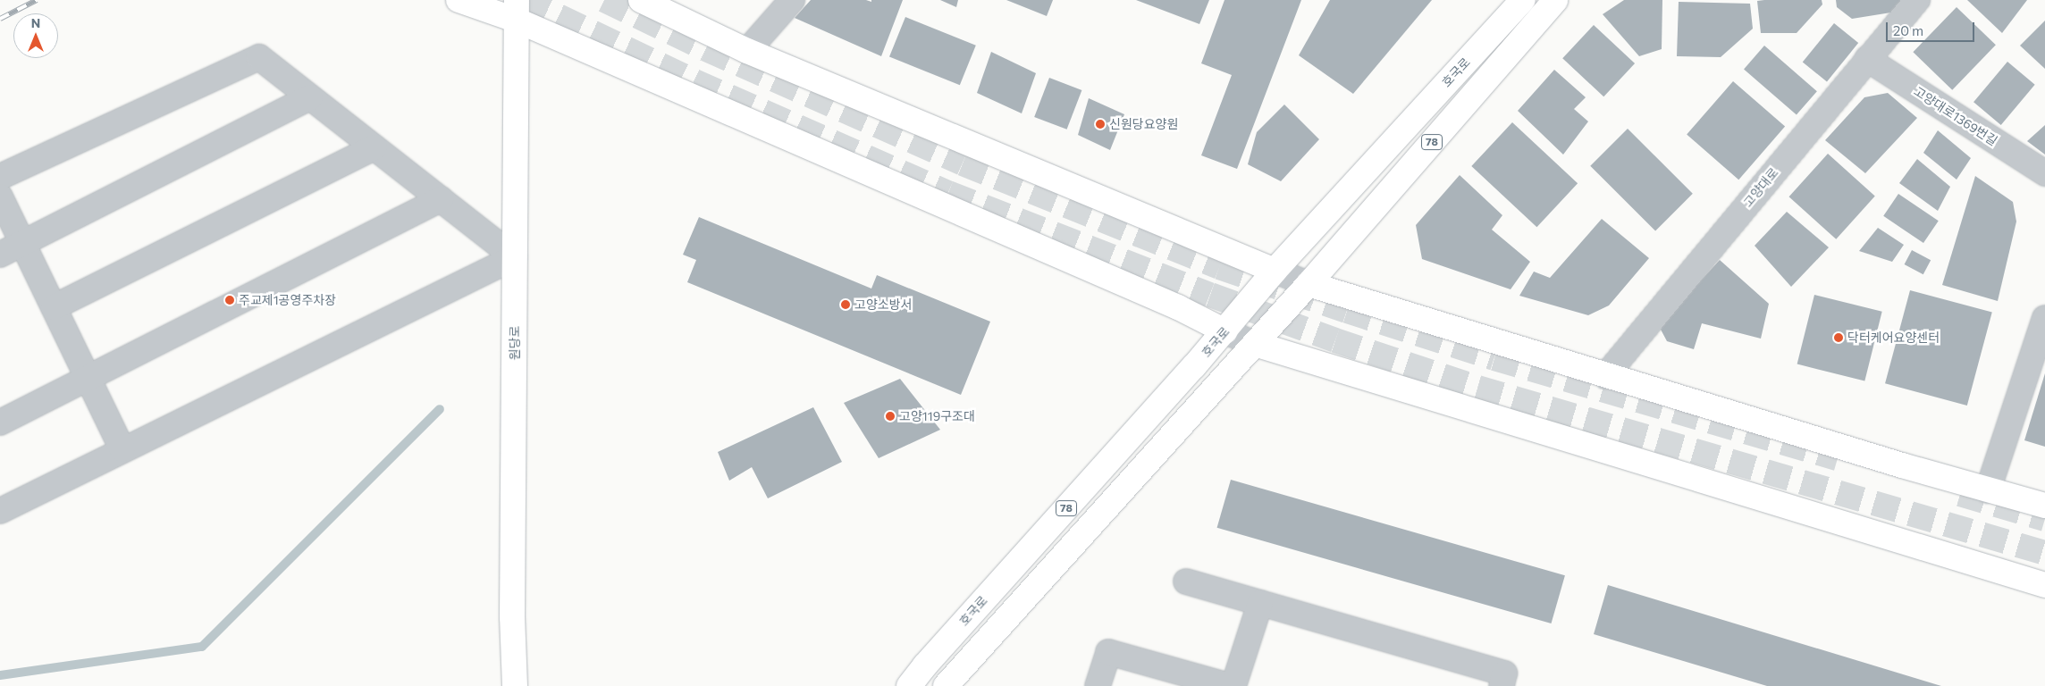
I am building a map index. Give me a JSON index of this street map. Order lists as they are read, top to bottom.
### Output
{
  "streets": {
    "main road": ["호국로", "78", "원당로"],
    "street": ["고양대로1369번길", "고양대로"]
  },
  "crossings": [
    ["고양대로1369번길", "고양대로"]
  ],
  "places": [
    "신원당요양원",
    "주교제1공영주차장",
    "고양소방서",
    "닥터케어요양센터",
    "고양119구조대"
  ],
  "scale_bar": "20 m",
  "north": "top"
}
